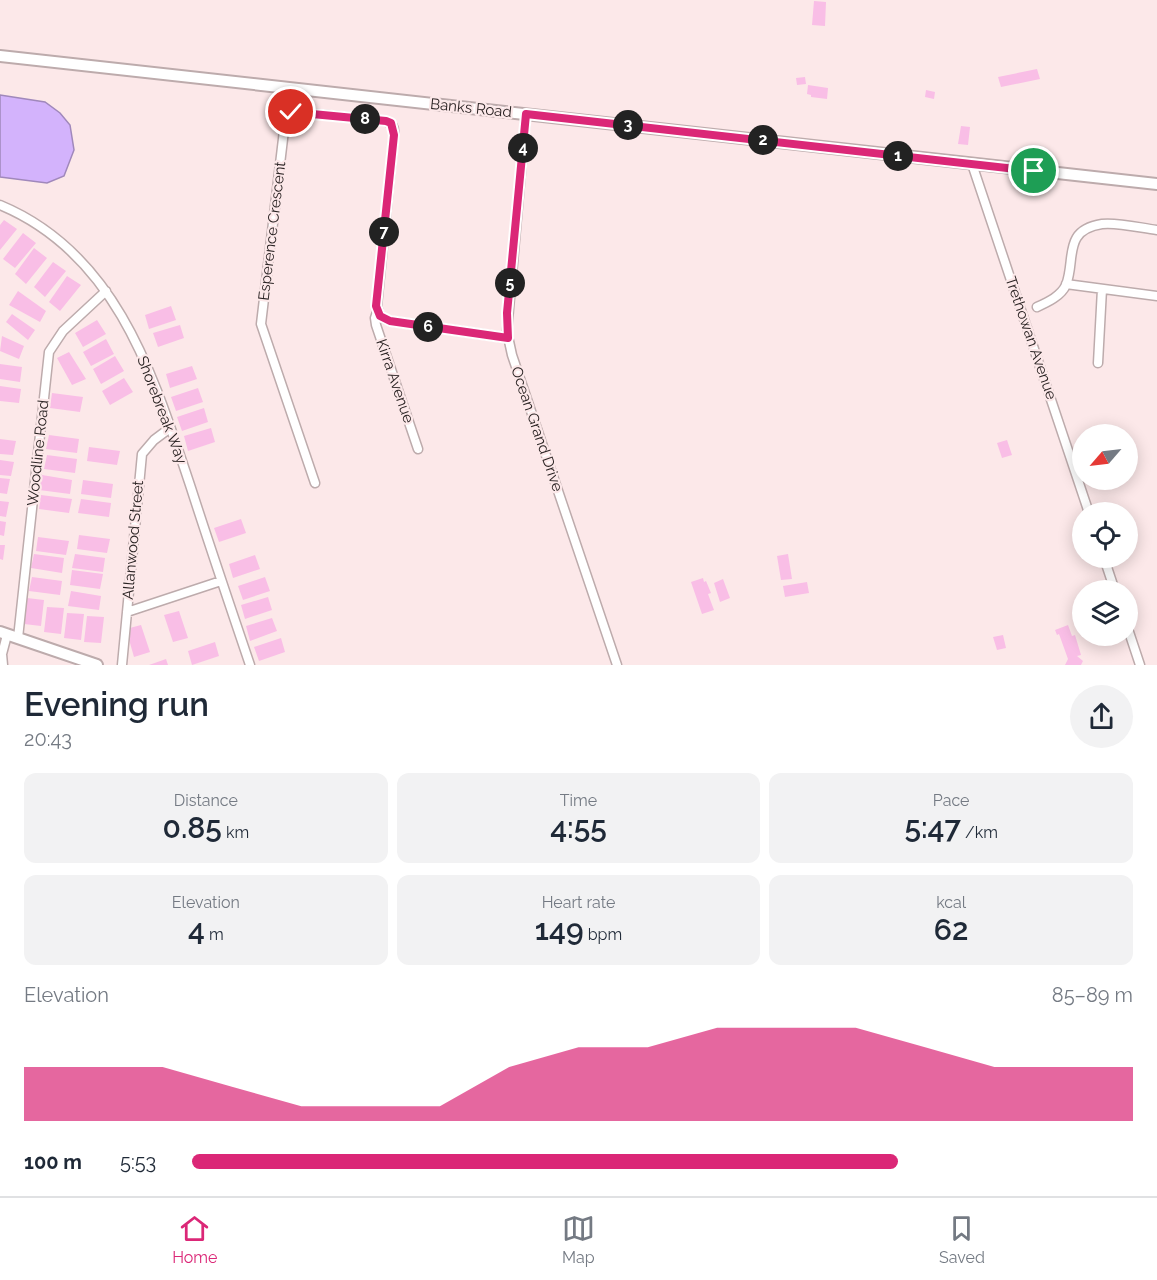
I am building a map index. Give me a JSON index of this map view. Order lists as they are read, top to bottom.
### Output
{
  "streets": {
    "street": [
      "Banks Road",
      "Esperence Crescent",
      "Trethowan Avenue",
      "Kirra Avenue",
      "Shorebreak Way",
      "Ocean Grand Drive",
      "Woodline Road",
      "Allanwood Street"
    ]
  },
  "crossings": [
    ["Banks Road", "Trethowan Avenue"],
    ["Banks Road", "Ocean Grand Drive"],
    ["Esperence Crescent", "Kirra Avenue"],
    ["Shorebreak Way", "Woodline Road"],
    ["Shorebreak Way", "Allanwood Street"]
  ],
  "north": "bottom left",
  "page": {
    "pins": [
      "8",
      "3",
      "2",
      "4",
      "1",
      "7",
      "5",
      "6"
    ],
    "heading": ["Evening run", "20:43"],
    "stats": [
      ["Distance", "0.85 km"],
      ["Time", "4:55"],
      ["Pace", "5:47 /km"],
      ["Elevation", "4 m"],
      ["Heart rate", "149 bpm"],
      ["kcal", "62"]
    ],
    "chart": ["Elevation", "85–89 m"],
    "list": [
      {
        "name": "100 m",
        "note": "5:53"
      }
    ],
    "tabs": ["Home", "Map", "Saved"]
  }
}
